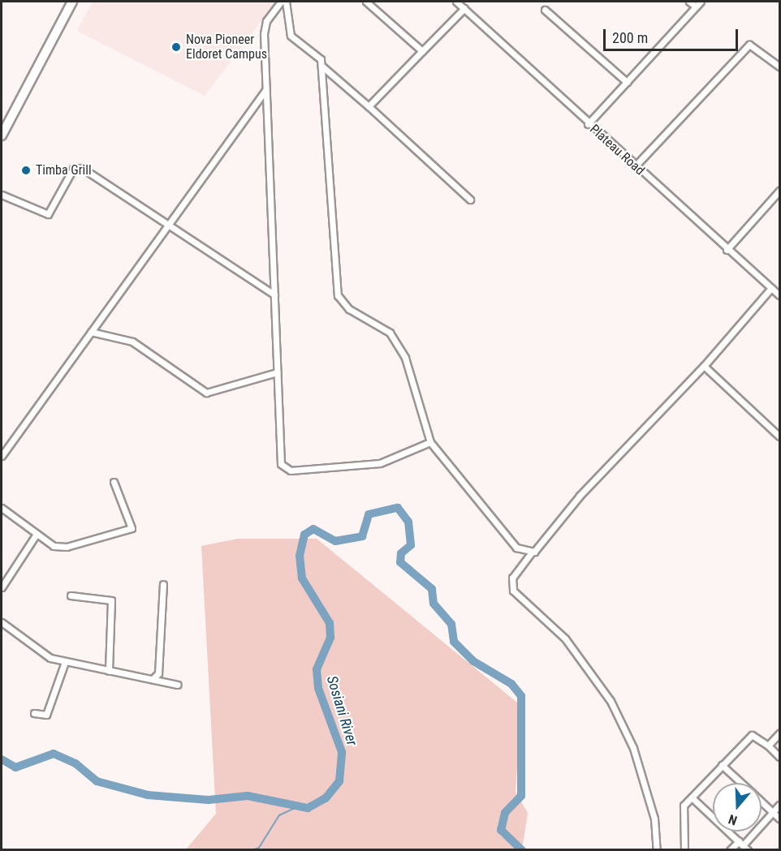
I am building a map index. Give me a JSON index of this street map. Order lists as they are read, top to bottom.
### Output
{
  "streets": {
    "street": ["Plateau Road"]
  },
  "water": ["Sosiani River"],
  "places": ["Nova Pioneer Eldoret Campus", "Timba Grill"],
  "scale_bar": "200 m",
  "north": "bottom"
}
